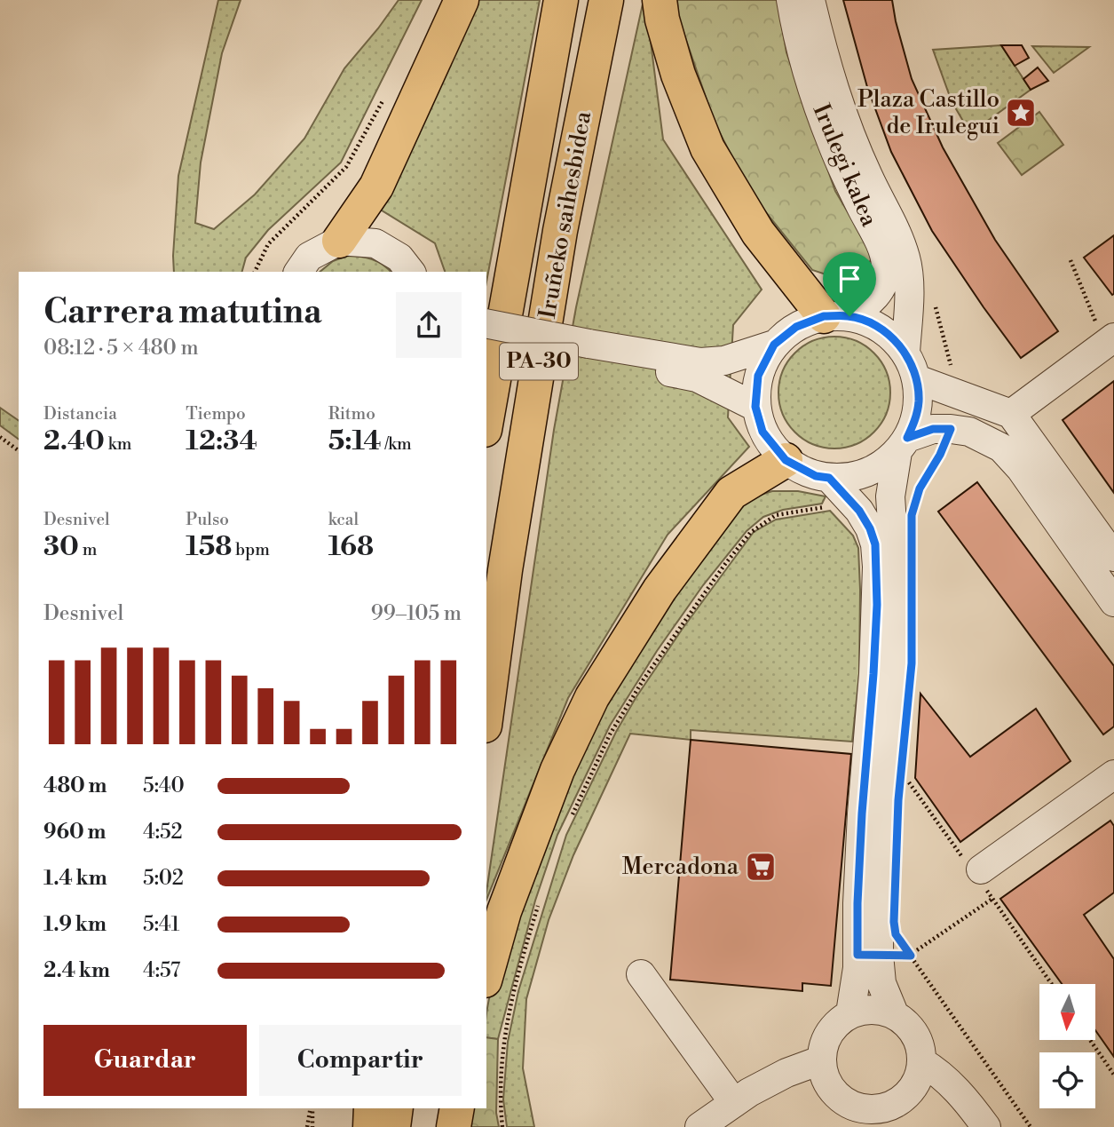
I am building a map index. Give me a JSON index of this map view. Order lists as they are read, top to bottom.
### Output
{
  "streets": {
    "highway": ["Iruñeko saihesbidea", "PA-30"],
    "street": ["Irulegi kalea"]
  },
  "places": {
    "place": ["Plaza Castillo de Irulegui"],
    "supermarket": ["Mercadona"]
  },
  "north": "bottom",
  "page": {
    "heading": ["Carrera matutina", "08:12 · 5 × 480 m"],
    "stats": [
      ["Distancia", "2.40 km"],
      ["Tiempo", "12:34"],
      ["Ritmo", "5:14 /km"],
      ["Desnivel", "30 m"],
      ["Pulso", "158 bpm"],
      ["kcal", "168"]
    ],
    "chart": ["Desnivel", "99–105 m"],
    "list": [
      {
        "name": "480 m",
        "note": "5:40"
      },
      {
        "name": "960 m",
        "note": "4:52"
      },
      {
        "name": "1.4 km",
        "note": "5:02"
      },
      {
        "name": "1.9 km",
        "note": "5:41"
      },
      {
        "name": "2.4 km",
        "note": "4:57"
      }
    ],
    "buttons": ["Guardar", "Compartir"]
  }
}
